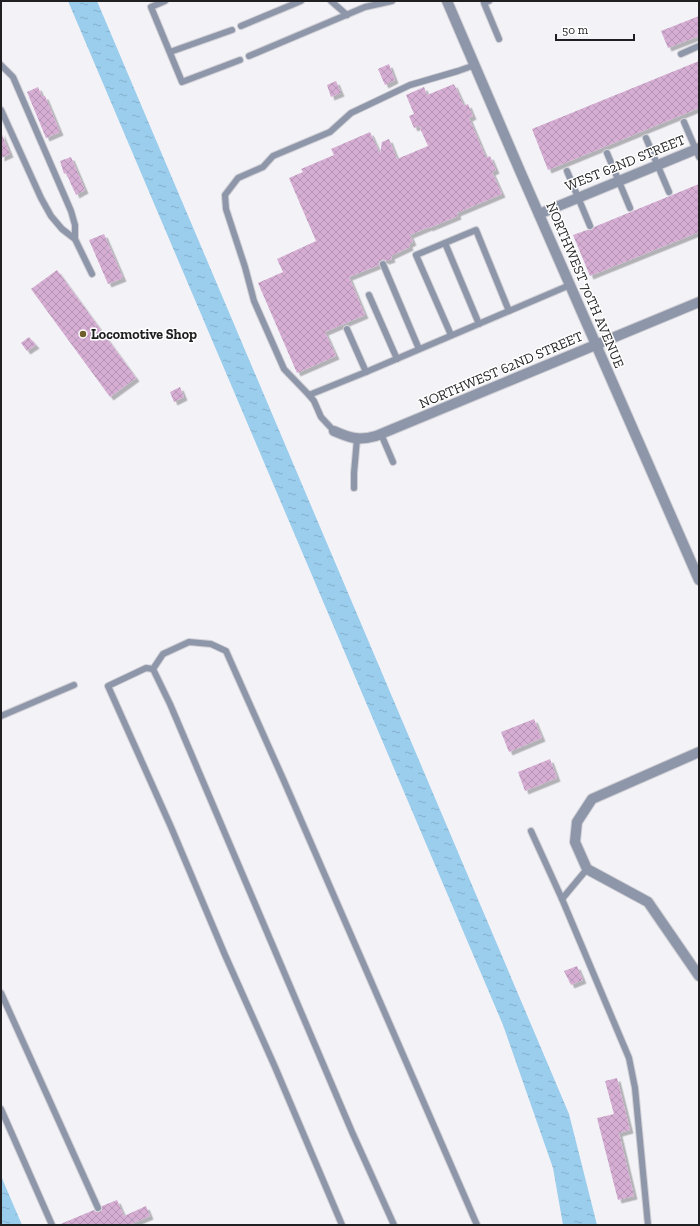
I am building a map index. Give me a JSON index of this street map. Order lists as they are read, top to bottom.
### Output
{
  "streets": {
    "street": ["WEST 62ND STREET", "NORTHWEST 70TH AVENUE", "NORTHWEST 62ND STREET"]
  },
  "crossings": [
    ["WEST 62ND STREET", "NORTHWEST 70TH AVENUE"],
    ["NORTHWEST 70TH AVENUE", "NORTHWEST 62ND STREET"]
  ],
  "places": ["Locomotive Shop"],
  "scale_bar": "50 m"
}
